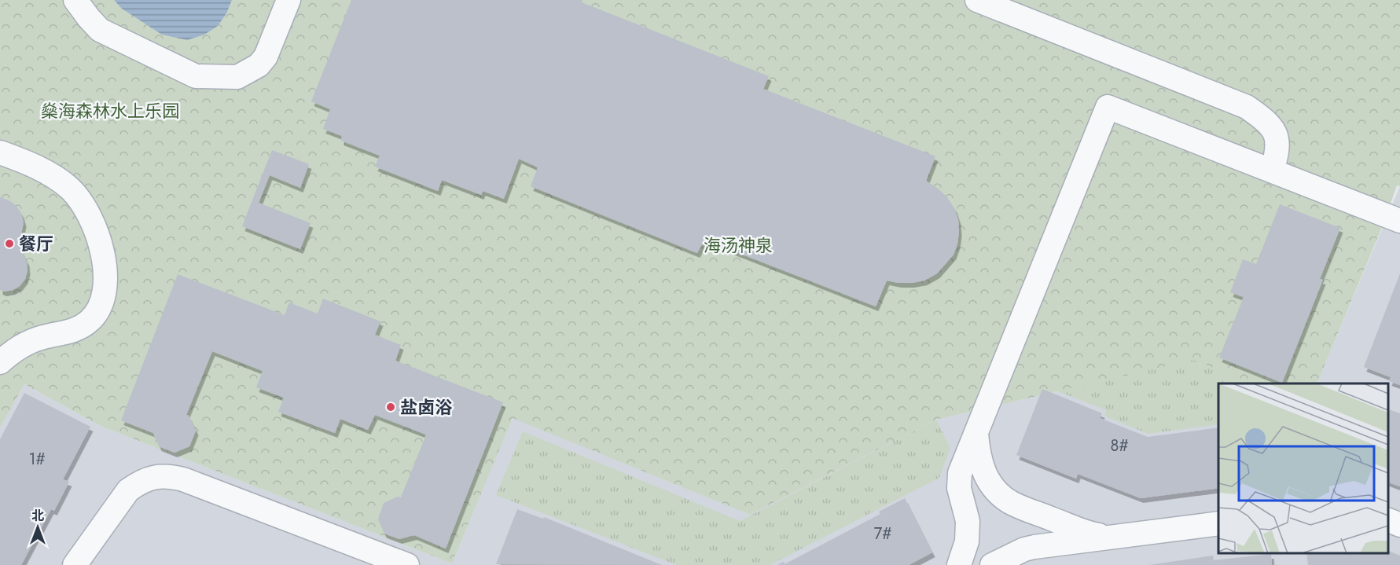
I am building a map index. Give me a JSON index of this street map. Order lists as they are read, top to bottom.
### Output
{
  "parks": ["燊海森林水上乐园", "海汤神泉"],
  "places": ["餐厅", "盐卤浴"],
  "house_numbers": ["8#", "1#", "7#"],
  "north": "top"
}
